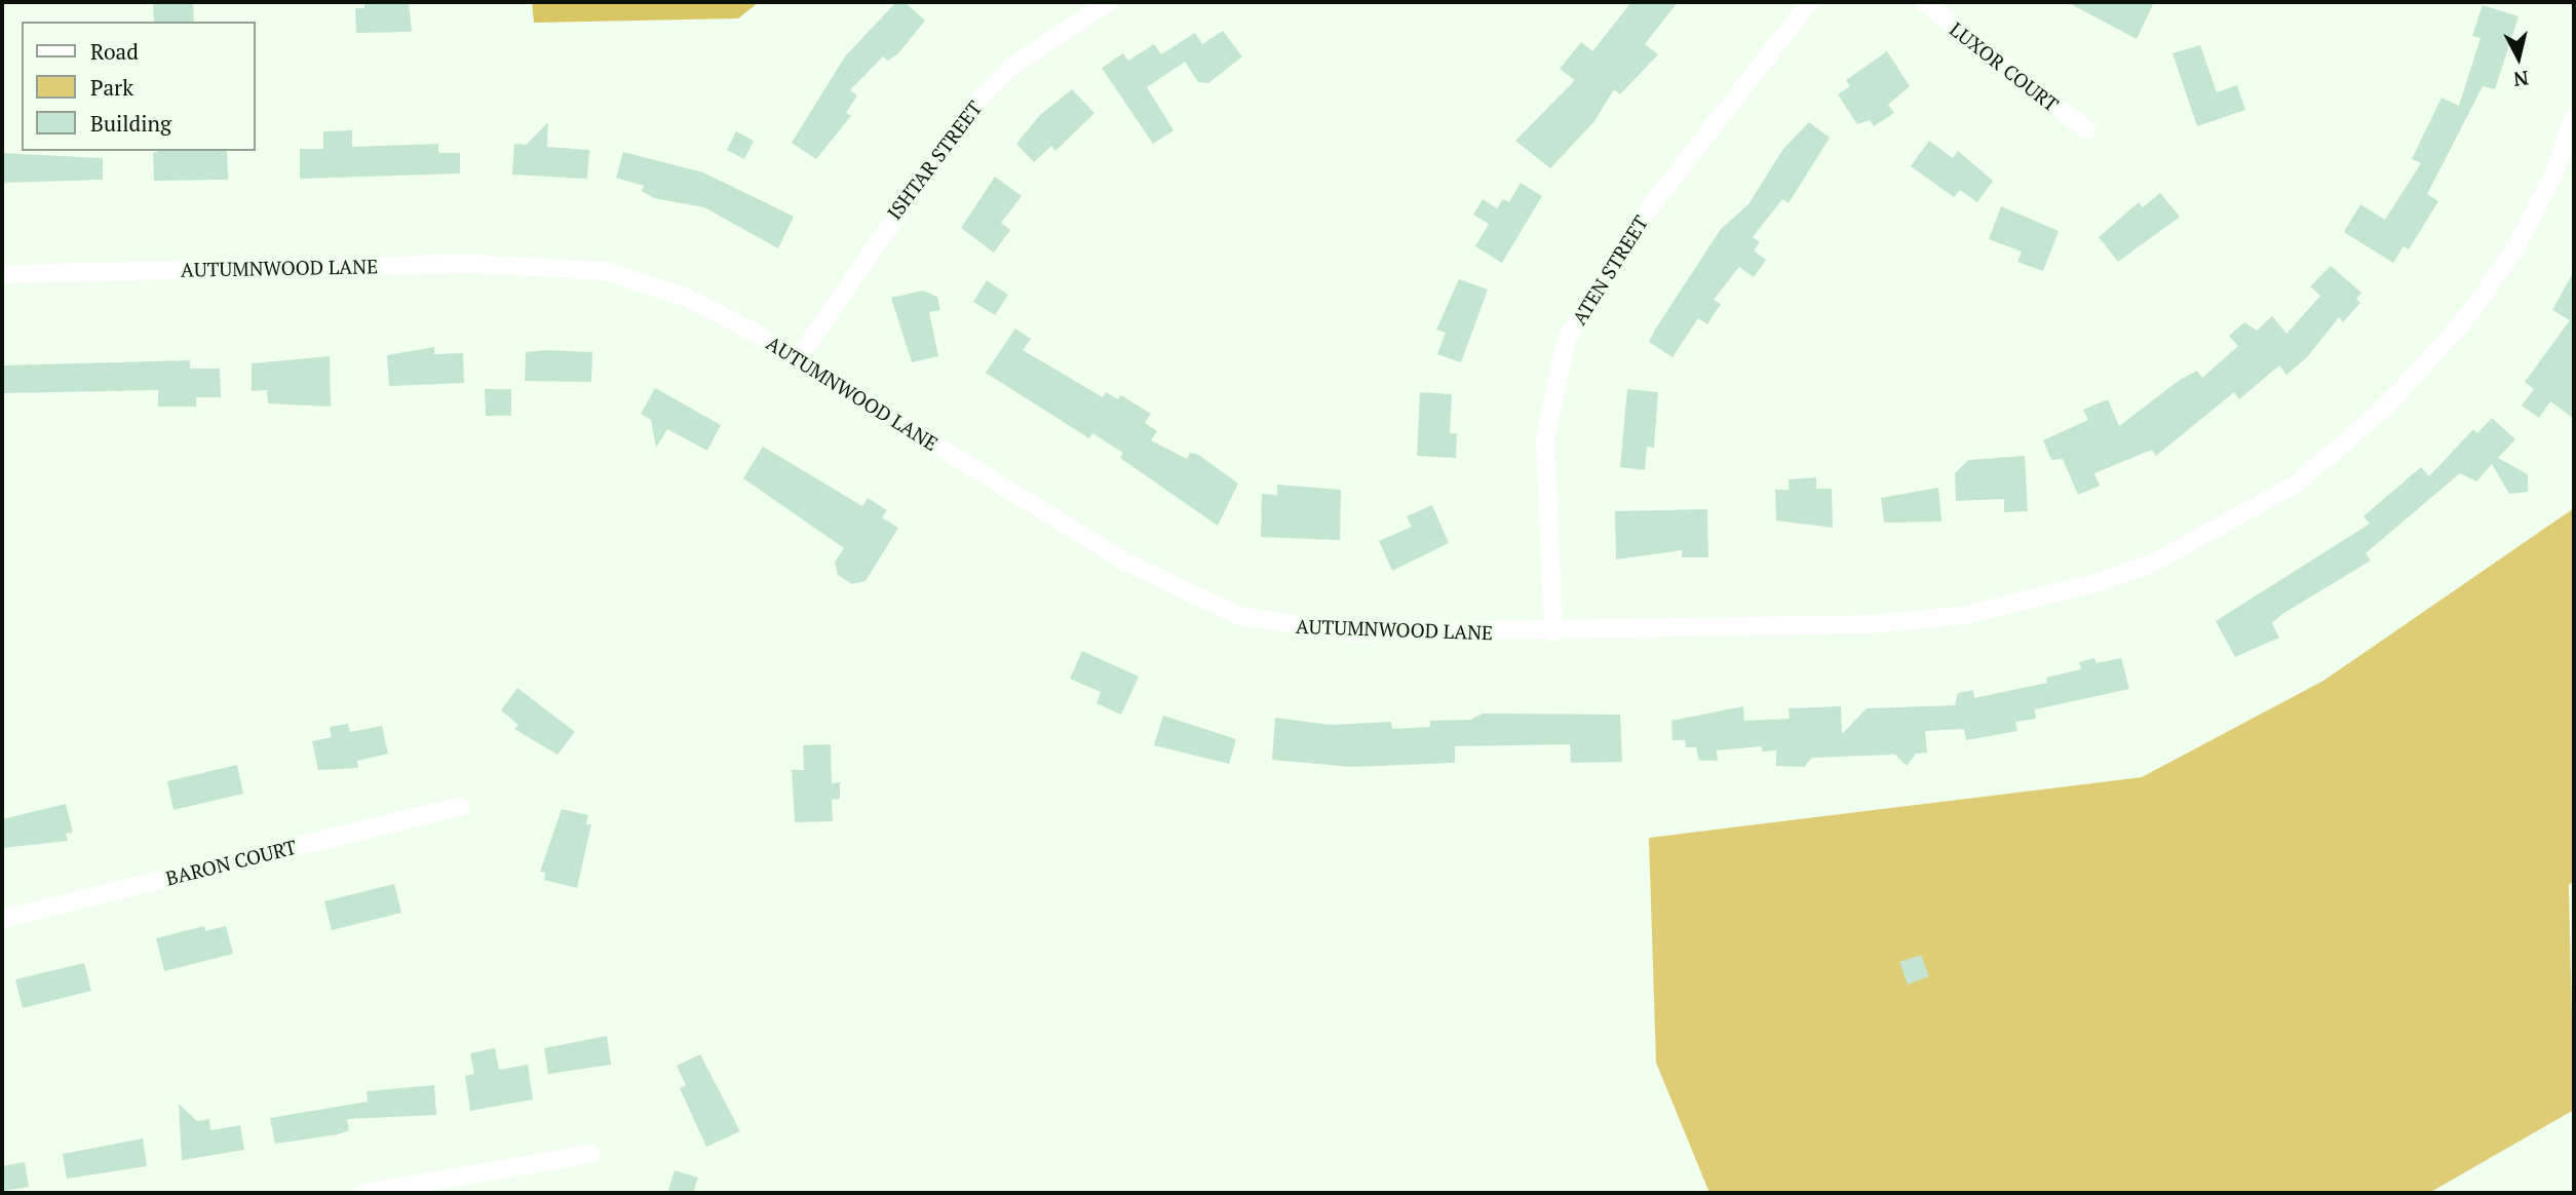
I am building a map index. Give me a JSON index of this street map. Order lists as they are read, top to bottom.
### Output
{
  "streets": {
    "street": [
      "LUXOR COURT",
      "ISHTAR STREET",
      "AUTUMNWOOD LANE",
      "ATEN STREET",
      "BARON COURT"
    ]
  },
  "crossings": [
    ["ISHTAR STREET", "AUTUMNWOOD LANE"],
    ["AUTUMNWOOD LANE", "ATEN STREET"]
  ],
  "legend": ["Road", "Park", "Building"],
  "north": "bottom"
}
